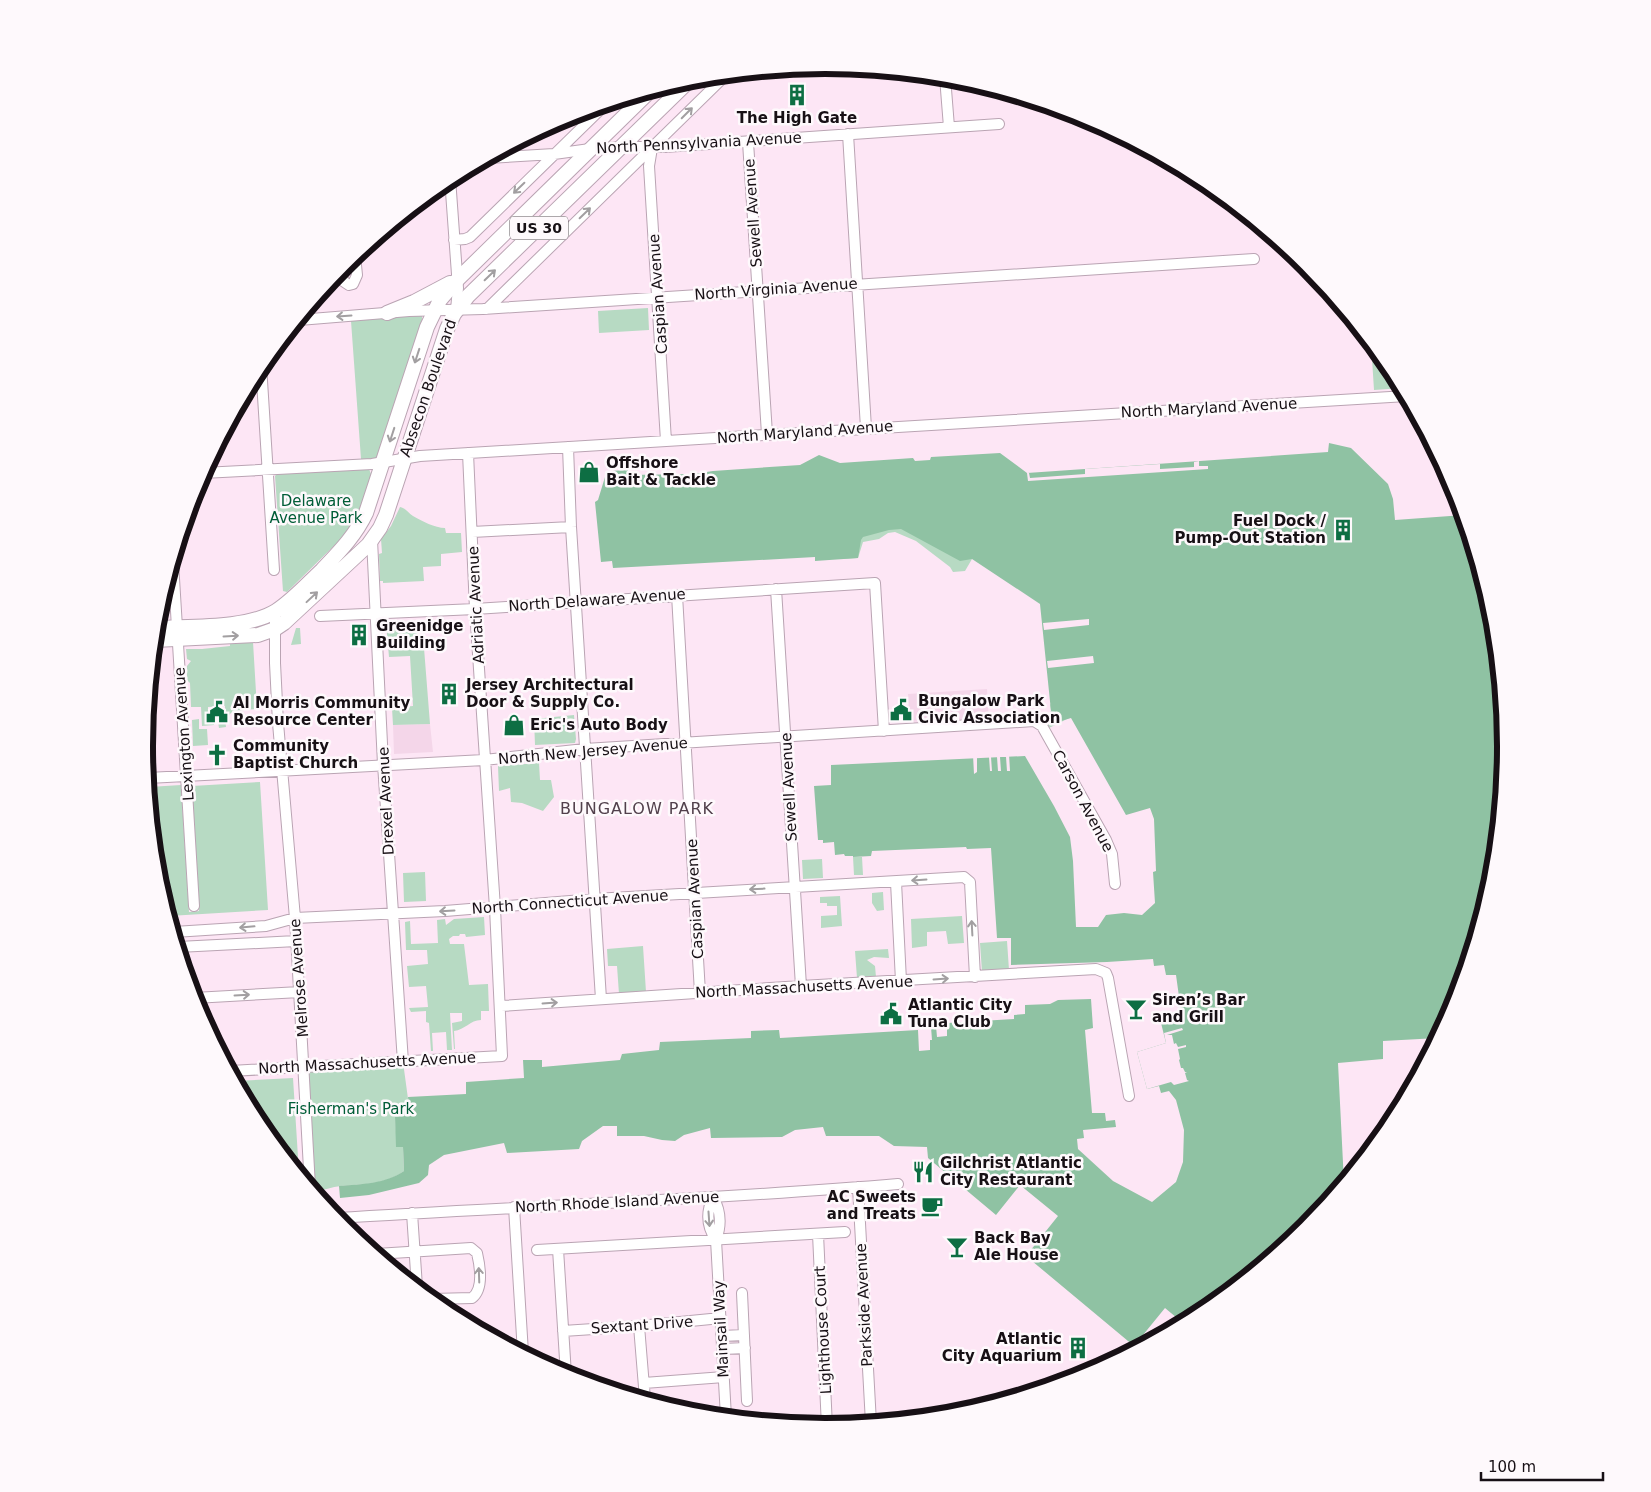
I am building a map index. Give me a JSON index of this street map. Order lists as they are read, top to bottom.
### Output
{
  "streets": {
    "highway": ["US 30", "Absecon Boulevard"],
    "street": [
      "North Pennsylvania Avenue",
      "Sewell Avenue",
      "North Virginia Avenue",
      "Caspian Avenue",
      "North Maryland Avenue",
      "North Delaware Avenue",
      "Adriatic Avenue",
      "Lexington Avenue",
      "North New Jersey Avenue",
      "Drexel Avenue",
      "Carson Avenue",
      "North Connecticut Avenue",
      "Melrose Avenue",
      "North Massachusetts Avenue",
      "North Rhode Island Avenue",
      "Parkside Avenue",
      "Sextant Drive",
      "Mainsail Way",
      "Lighthouse Court"
    ]
  },
  "crossings": [
    ["North Pennsylvania Avenue", "Sewell Avenue"],
    ["North Pennsylvania Avenue", "Caspian Avenue"],
    ["North Pennsylvania Avenue", "Absecon Boulevard"],
    ["Sewell Avenue", "North Virginia Avenue"],
    ["Sewell Avenue", "North Maryland Avenue"],
    ["Sewell Avenue", "North Delaware Avenue"],
    ["Sewell Avenue", "North New Jersey Avenue"],
    ["Sewell Avenue", "North Connecticut Avenue"],
    ["Sewell Avenue", "North Massachusetts Avenue"],
    ["North Virginia Avenue", "Caspian Avenue"],
    ["North Virginia Avenue", "Absecon Boulevard"],
    ["Caspian Avenue", "North Maryland Avenue"],
    ["Caspian Avenue", "North Delaware Avenue"],
    ["Caspian Avenue", "North New Jersey Avenue"],
    ["Caspian Avenue", "North Connecticut Avenue"],
    ["Caspian Avenue", "North Massachusetts Avenue"],
    ["Absecon Boulevard", "North Maryland Avenue"],
    ["Absecon Boulevard", "Drexel Avenue"],
    ["Absecon Boulevard", "Melrose Avenue"],
    ["North Maryland Avenue", "Adriatic Avenue"],
    ["North Delaware Avenue", "Adriatic Avenue"],
    ["North Delaware Avenue", "North New Jersey Avenue"],
    ["North Delaware Avenue", "Drexel Avenue"],
    ["Adriatic Avenue", "North New Jersey Avenue"],
    ["Adriatic Avenue", "North Connecticut Avenue"],
    ["Adriatic Avenue", "North Massachusetts Avenue"],
    ["Lexington Avenue", "North New Jersey Avenue"],
    ["North New Jersey Avenue", "Drexel Avenue"],
    ["North New Jersey Avenue", "Carson Avenue"],
    ["North New Jersey Avenue", "Melrose Avenue"],
    ["Drexel Avenue", "North Connecticut Avenue"],
    ["Drexel Avenue", "North Massachusetts Avenue"],
    ["North Connecticut Avenue", "Melrose Avenue"],
    ["North Connecticut Avenue", "North Massachusetts Avenue"],
    ["Melrose Avenue", "North Massachusetts Avenue"],
    ["North Rhode Island Avenue", "Parkside Avenue"],
    ["North Rhode Island Avenue", "Mainsail Way"],
    ["Sextant Drive", "Mainsail Way"]
  ],
  "districts": ["BUNGALOW PARK"],
  "parks": ["Delaware Avenue Park", "Fisherman's Park"],
  "places": {
    "building": [
      "The High Gate",
      "Fuel Dock / Pump-Out Station",
      "Greenidge Building",
      "Jersey Architectural Door & Supply Co.",
      "Atlantic City Aquarium"
    ],
    "shop": ["Offshore Bait & Tackle", "Eric's Auto Body"],
    "public building": ["Bungalow Park Civic Association", "Al Morris Community Resource Center", "Atlantic City Tuna Club"],
    "church": ["Community Baptist Church"],
    "bar": ["Siren’s Bar and Grill", "Back Bay Ale House"],
    "restaurant": ["Gilchrist Atlantic City Restaurant"],
    "cafe": ["AC Sweets and Treats"]
  },
  "scale_bar": "100 m"
}
